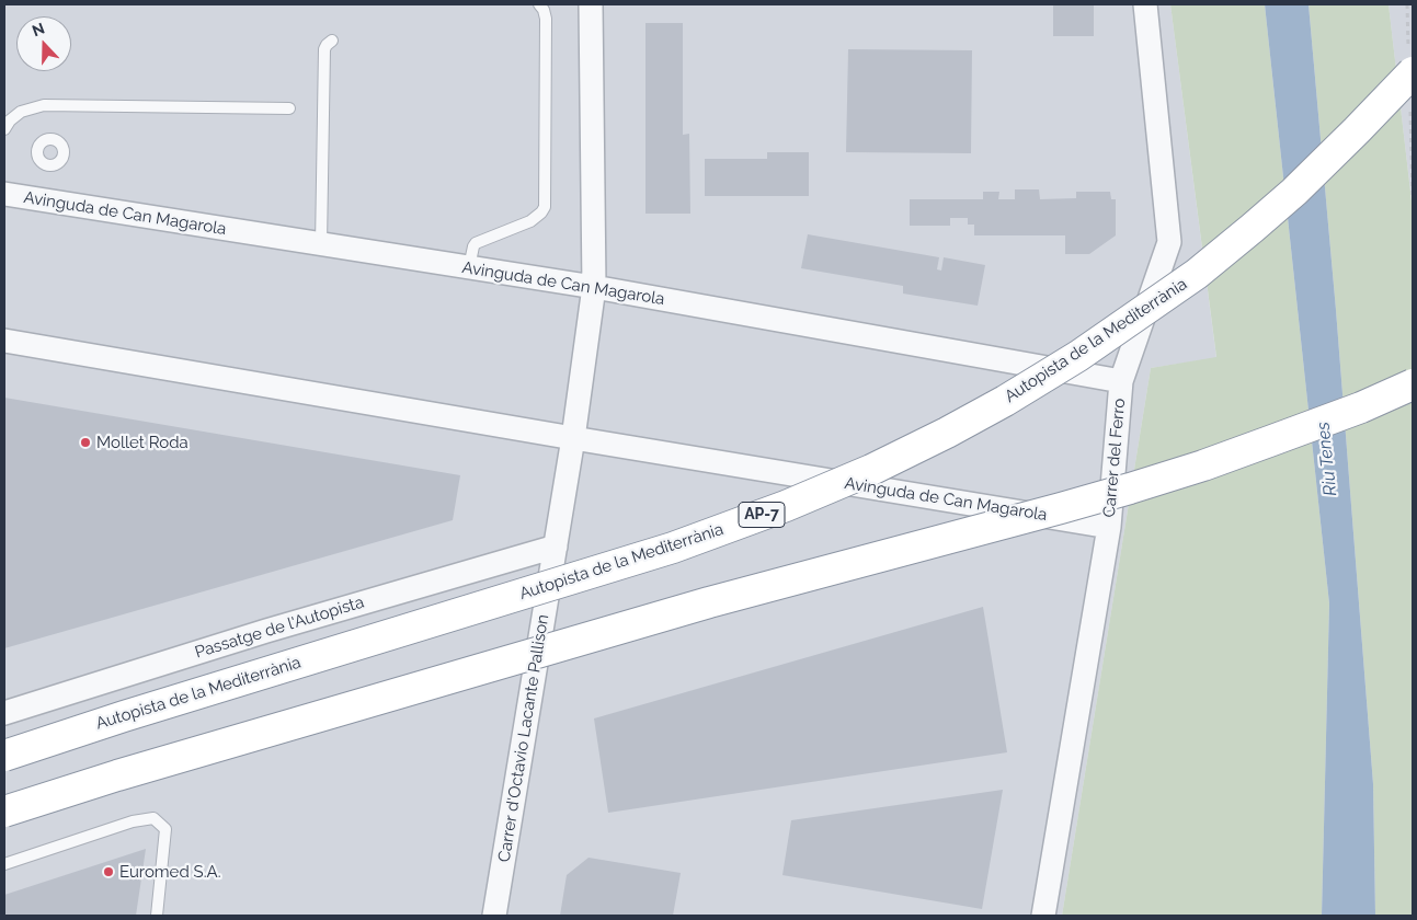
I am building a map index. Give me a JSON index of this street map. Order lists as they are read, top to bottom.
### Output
{
  "streets": {
    "highway": ["Autopista de la Mediterrània", "AP-7"],
    "street": [
      "Avinguda de Can Magarola",
      "Carrer del Ferro",
      "Passatge de l'Autopista",
      "Carrer d'Octavio Lacante Pallison"
    ]
  },
  "crossings": [
    ["Avinguda de Can Magarola", "Carrer del Ferro"],
    ["Avinguda de Can Magarola", "Carrer d'Octavio Lacante Pallison"],
    ["Passatge de l'Autopista", "Carrer d'Octavio Lacante Pallison"]
  ],
  "water": ["Riu Tenes"],
  "places": ["Mollet Roda", "Euromed S.A."],
  "north": "top"
}
